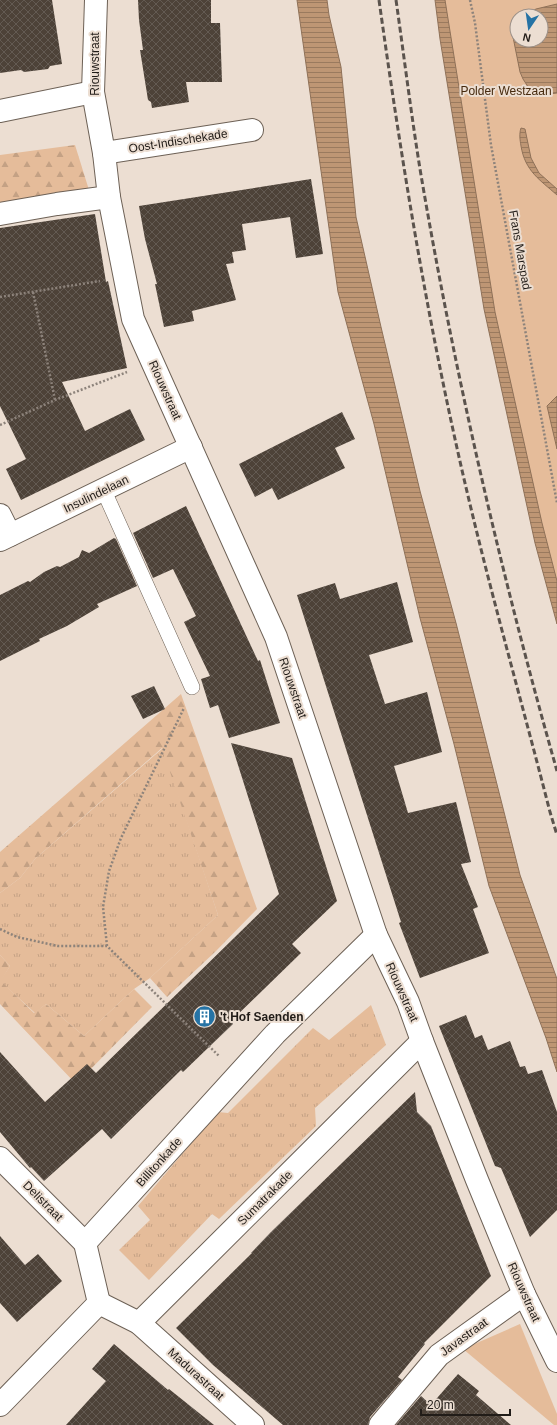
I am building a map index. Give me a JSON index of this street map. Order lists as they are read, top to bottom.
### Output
{
  "streets": {
    "street": [
      "Riouwstraat",
      "Oost-Indischekade",
      "Insulindelaan",
      "Billitonkade",
      "Sumatrakade",
      "Delistraat",
      "Javastraat",
      "Madurastraat"
    ],
    "path": ["Frans Marspad"]
  },
  "crossings": [
    ["Riouwstraat", "Oost-Indischekade"],
    ["Riouwstraat", "Insulindelaan"],
    ["Riouwstraat", "Billitonkade"],
    ["Riouwstraat", "Sumatrakade"],
    ["Riouwstraat", "Javastraat"],
    ["Billitonkade", "Delistraat"],
    ["Sumatrakade", "Madurastraat"]
  ],
  "parks": ["Polder Westzaan"],
  "places": {
    "building": ["'t Hof Saenden"]
  },
  "scale_bar": "20 m",
  "north": "bottom"
}
